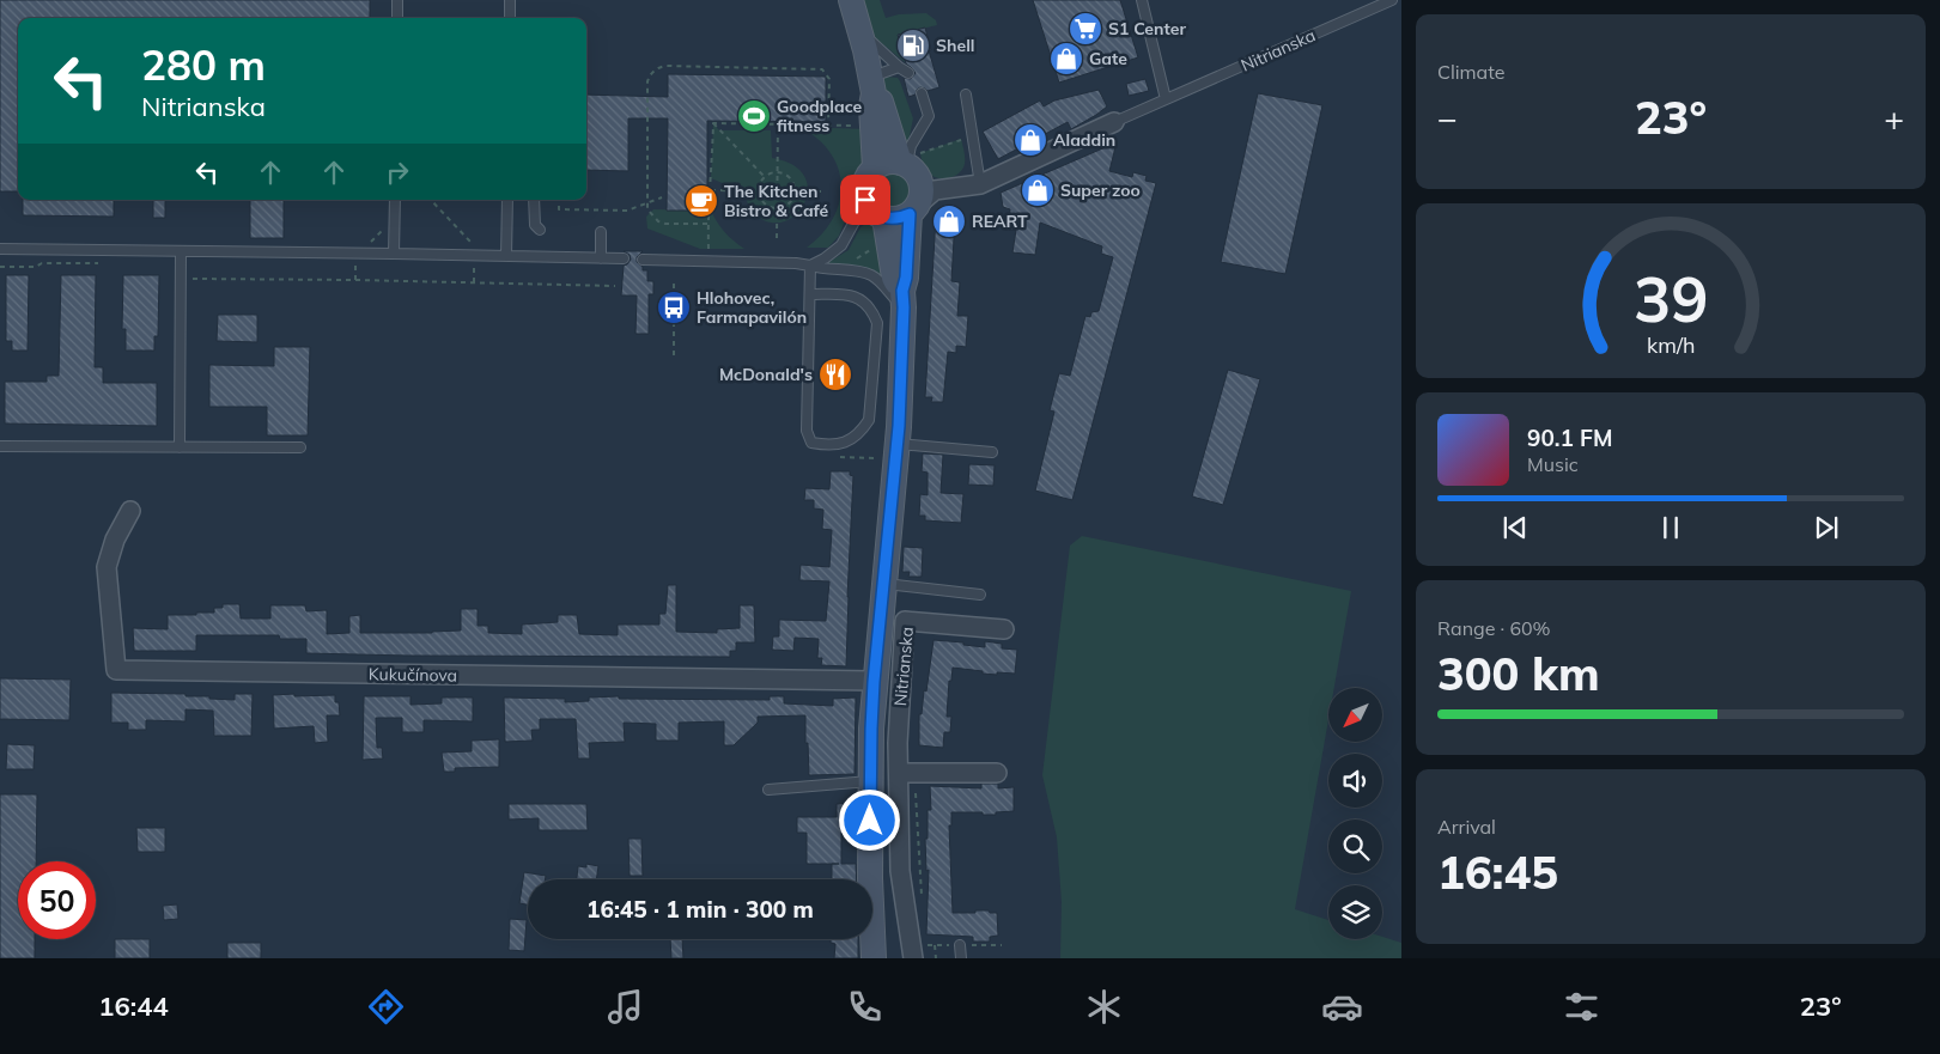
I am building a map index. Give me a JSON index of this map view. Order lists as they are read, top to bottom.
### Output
{
  "streets": {
    "main road": ["Nitrianska"],
    "street": ["Kukučínova"]
  },
  "crossings": [
    ["Nitrianska", "Kukučínova"]
  ],
  "places": {
    "supermarket": ["S1 Center"],
    "fuel station": ["Shell"],
    "shop": [
      "Gate",
      "Aladdin",
      "Super zoo",
      "REART"
    ],
    "sports": ["Goodplace fitness"],
    "cafe": ["The Kitchen Bistro & Café"],
    "bus stop": ["Hlohovec, Farmapavilón"],
    "restaurant": ["McDonald's"]
  },
  "north": "bottom left",
  "page": {
    "tile": [
      "Climate",
      ["Range · 60%", "300 km"],
      ["Arrival", "16:45"]
    ],
    "turn": ["280 m", "Nitrianska"],
    "heat": ["−", "23°", "+"],
    "song": ["90.1 FM", "Music"],
    "limit": "50",
    "trip": "16:45 · 1 min · 300 m",
    "tabs": ["16:44", "23°"],
    "gauge": ["39", "km/h"]
  }
}
